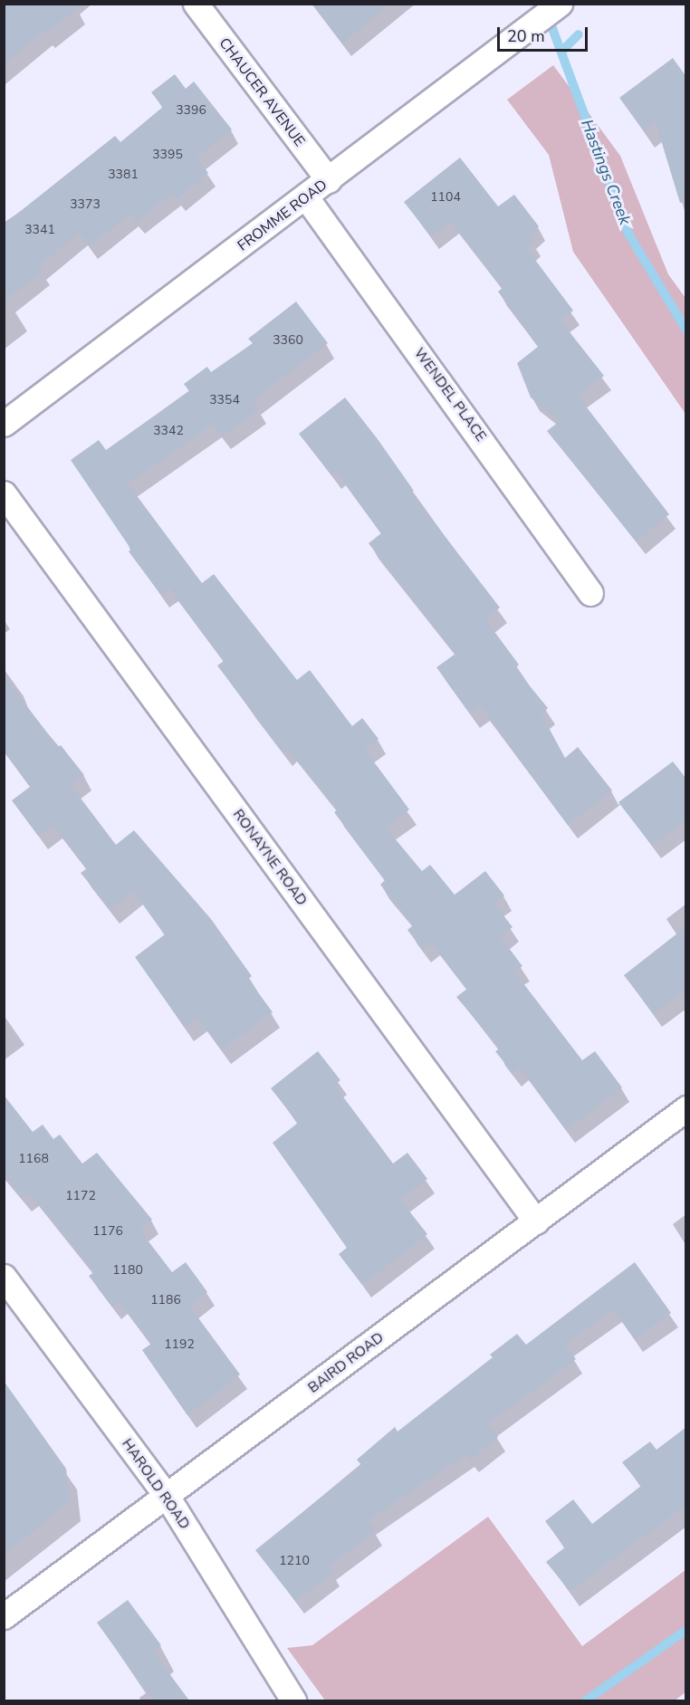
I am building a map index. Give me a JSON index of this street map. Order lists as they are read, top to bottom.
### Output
{
  "streets": {
    "street": [
      "CHAUCER AVENUE",
      "FROMME ROAD",
      "WENDEL PLACE",
      "RONAYNE ROAD",
      "BAIRD ROAD",
      "HAROLD ROAD"
    ]
  },
  "crossings": [
    ["CHAUCER AVENUE", "FROMME ROAD"],
    ["FROMME ROAD", "WENDEL PLACE"],
    ["RONAYNE ROAD", "BAIRD ROAD"],
    ["BAIRD ROAD", "HAROLD ROAD"]
  ],
  "water": ["Hastings Creek"],
  "house_numbers": [
    "3396",
    "3395",
    "3381",
    "1104",
    "3373",
    "3341",
    "3360",
    "3354",
    "3342",
    "1168",
    "1172",
    "1176",
    "1180",
    "1186",
    "1192",
    "1210"
  ],
  "scale_bar": "20 m"
}
